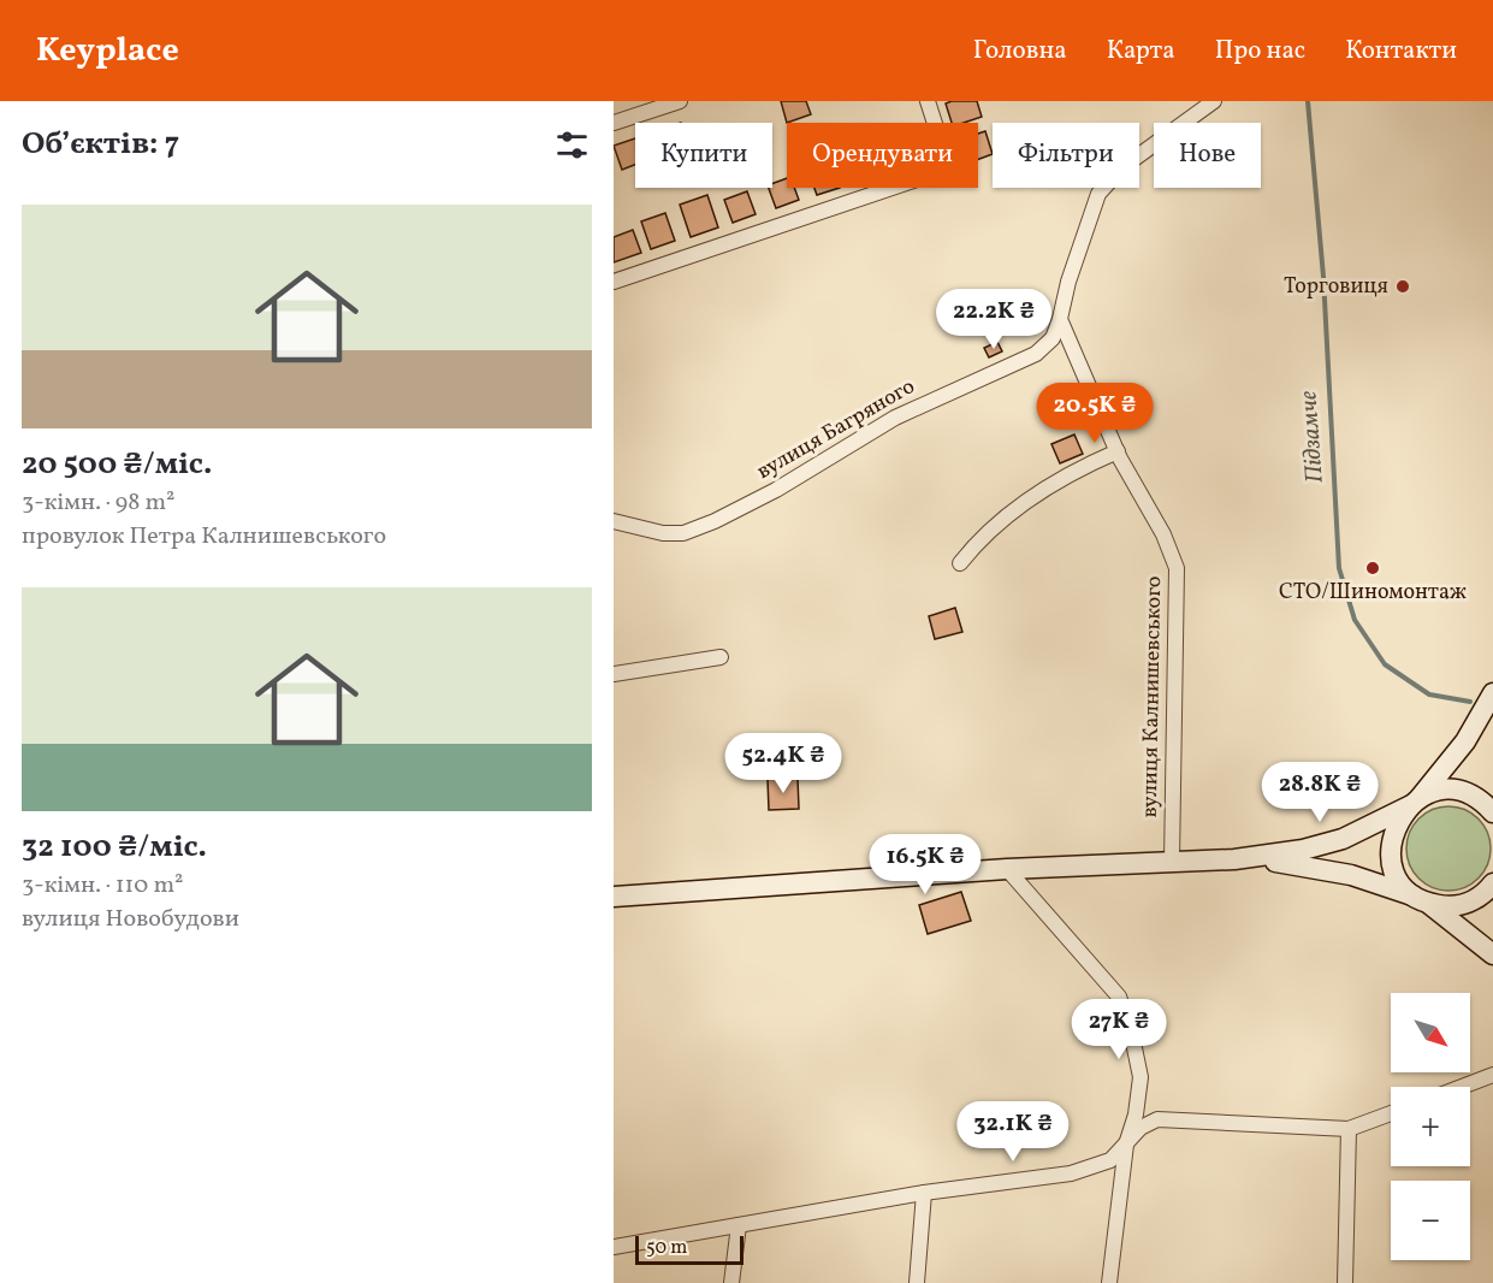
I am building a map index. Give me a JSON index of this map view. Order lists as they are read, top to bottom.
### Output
{
  "streets": {
    "street": ["вулиця Багряного", "вулиця Калнишевського"]
  },
  "crossings": [
    ["вулиця Багряного", "вулиця Калнишевського"]
  ],
  "water": ["Підзамче"],
  "places": ["Торговиця", "СТО/Шиномонтаж"],
  "scale_bar": "50 m",
  "north": "bottom right",
  "page": {
    "header": "Keyplace",
    "nav": [
      "Головна",
      "Карта",
      "Про нас",
      "Контакти"
    ],
    "heading": "Об’єктів: 7",
    "chip": [
      "Купити",
      "Орендувати",
      "Фільтри",
      "Нове"
    ],
    "list": [
      {
        "name": "20 500 ₴/міс.",
        "note": "3-кімн. · 98 m² · провулок Петра Калнишевського"
      },
      {
        "name": "32 100 ₴/міс.",
        "note": "3-кімн. · 110 m² · вулиця Новобудови"
      }
    ],
    "price": [
      "22.2K ₴",
      "20.5K ₴",
      "52.4K ₴",
      "28.8K ₴",
      "16.5K ₴",
      "27K ₴",
      "32.1K ₴"
    ],
    "map_buttons": ["+", "−"],
    "scale": "50 m"
  }
}
